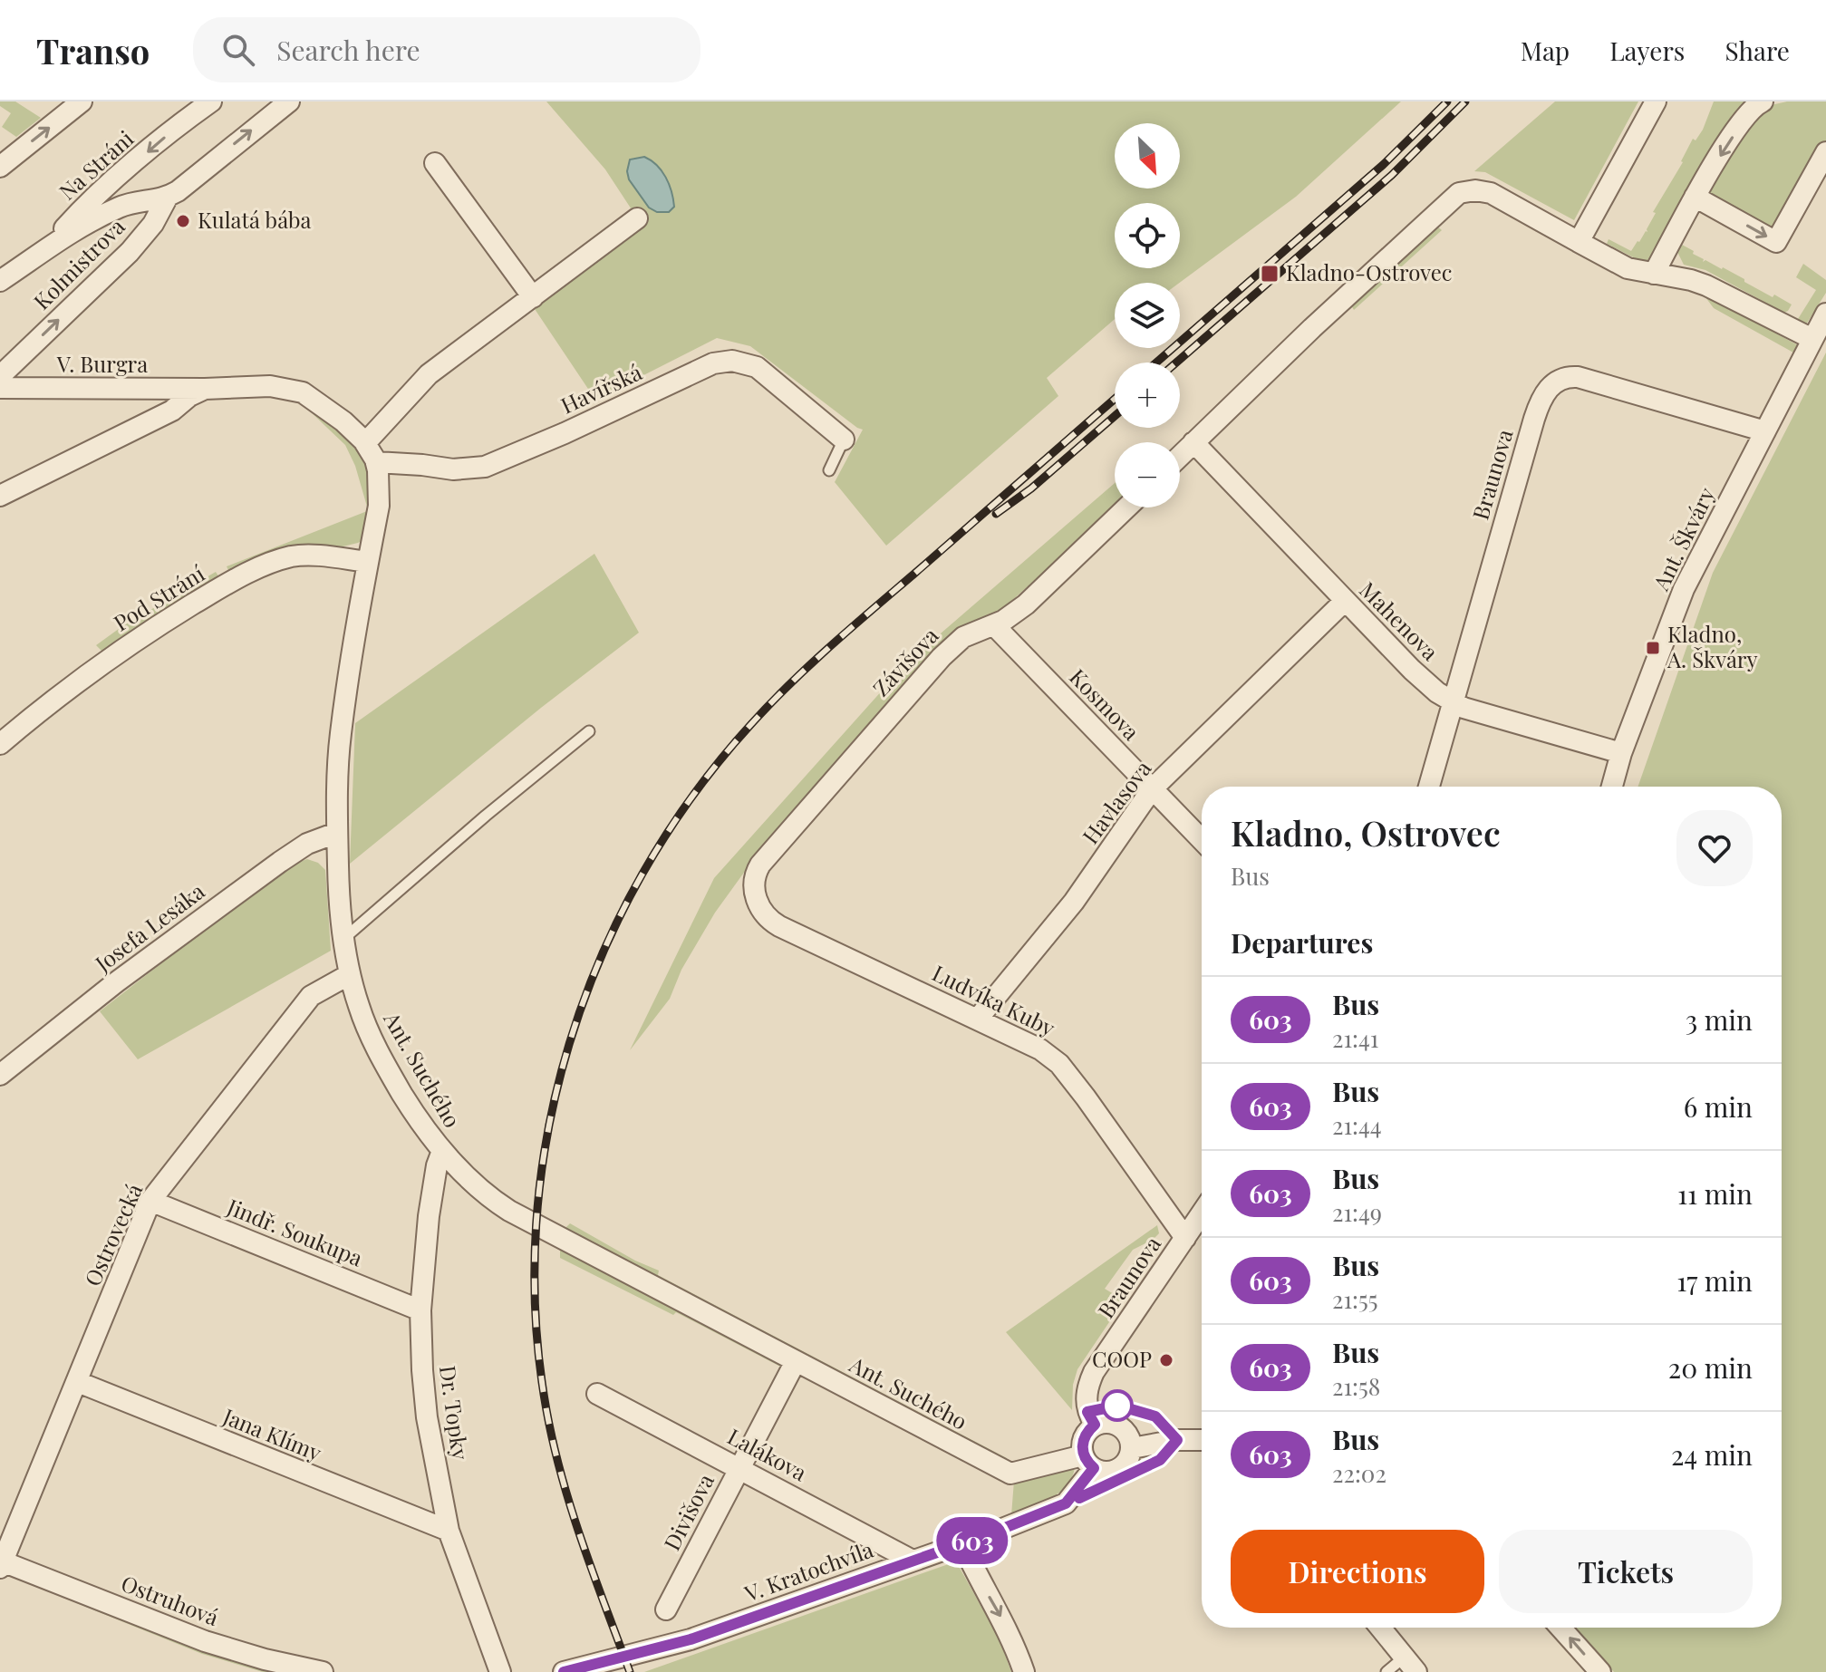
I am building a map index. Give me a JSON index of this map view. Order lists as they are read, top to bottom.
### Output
{
  "streets": {
    "street": [
      "Na Stráni",
      "Kolmistrova",
      "V. Burgra",
      "Havířská",
      "Braunova",
      "Ant. Škváry",
      "Pod Strání",
      "Mahenova",
      "Závišova",
      "Kosmova",
      "Havlasova",
      "Josefa Lesáka",
      "Ludvíka Kuby",
      "Ant. Suchého",
      "Jindř. Soukupa",
      "Ostrovecká",
      "Dr. Topky",
      "Jana Klímy",
      "Lalákova",
      "Divišova",
      "V. Kratochvíla",
      "Ostruhová"
    ]
  },
  "crossings": [
    ["Na Stráni", "Kolmistrova"],
    ["Havířská", "Ant. Suchého"],
    ["Braunova", "Ant. Škváry"],
    ["Braunova", "Mahenova"],
    ["Braunova", "Ludvíka Kuby"],
    ["Braunova", "Ant. Suchého"],
    ["Braunova", "V. Kratochvíla"],
    ["Ant. Škváry", "Mahenova"],
    ["Pod Strání", "Ant. Suchého"],
    ["Mahenova", "Havlasova"],
    ["Závišova", "Kosmova"],
    ["Závišova", "Ludvíka Kuby"],
    ["Kosmova", "Havlasova"],
    ["Havlasova", "Ludvíka Kuby"],
    ["Josefa Lesáka", "Ant. Suchého"],
    ["Ant. Suchého", "Ostrovecká"],
    ["Ant. Suchého", "Dr. Topky"],
    ["Ant. Suchého", "Divišova"],
    ["Ant. Suchého", "V. Kratochvíla"],
    ["Jindř. Soukupa", "Ostrovecká"],
    ["Jindř. Soukupa", "Dr. Topky"],
    ["Ostrovecká", "Jana Klímy"],
    ["Ostrovecká", "Ostruhová"],
    ["Dr. Topky", "Jana Klímy"],
    ["Lalákova", "Divišova"],
    ["Lalákova", "V. Kratochvíla"]
  ],
  "places": {
    "other": ["Kulatá bába", "COOP"],
    "transit": ["Kladno-Ostrovec", "Kladno, A. Škváry"]
  },
  "lines": ["bus line 603"],
  "north": "bottom right",
  "page": {
    "header": "Transo",
    "search": "Search here",
    "nav": ["Map", "Layers", "Share"],
    "on_map": "603",
    "map_buttons": ["+", "−"],
    "heading": [
      ["Kladno, Ostrovec", "Bus"],
      "Departures"
    ],
    "list": [
      {
        "mark": "603",
        "name": "Bus",
        "note": "21:41",
        "value": "3 min"
      },
      {
        "mark": "603",
        "name": "Bus",
        "note": "21:44",
        "value": "6 min"
      },
      {
        "mark": "603",
        "name": "Bus",
        "note": "21:49",
        "value": "11 min"
      },
      {
        "mark": "603",
        "name": "Bus",
        "note": "21:55",
        "value": "17 min"
      },
      {
        "mark": "603",
        "name": "Bus",
        "note": "21:58",
        "value": "20 min"
      },
      {
        "mark": "603",
        "name": "Bus",
        "note": "22:02",
        "value": "24 min"
      }
    ],
    "buttons": ["Directions", "Tickets"]
  }
}
